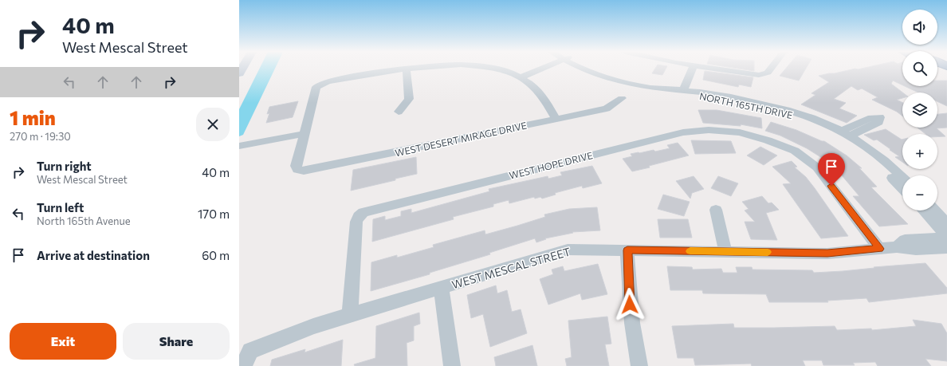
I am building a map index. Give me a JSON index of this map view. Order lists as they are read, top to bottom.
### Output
{
  "streets": {
    "street": [
      "NORTH 165TH DRIVE",
      "WEST DESERT MIRAGE DRIVE",
      "WEST HOPE DRIVE",
      "WEST MESCAL STREET"
    ]
  },
  "crossings": [
    ["WEST HOPE DRIVE", "WEST MESCAL STREET"]
  ],
  "page": {
    "turn": ["40 m", "West Mescal Street"],
    "map_buttons": ["+", "−"],
    "heading": ["1 min", "270 m · 19:30"],
    "list": [
      {
        "name": "Turn right",
        "note": "West Mescal Street",
        "value": "40 m"
      },
      {
        "name": "Turn left",
        "note": "North 165th Avenue",
        "value": "170 m"
      },
      {
        "name": "Arrive at destination",
        "value": "60 m"
      }
    ],
    "buttons": ["Exit", "Share"]
  }
}
